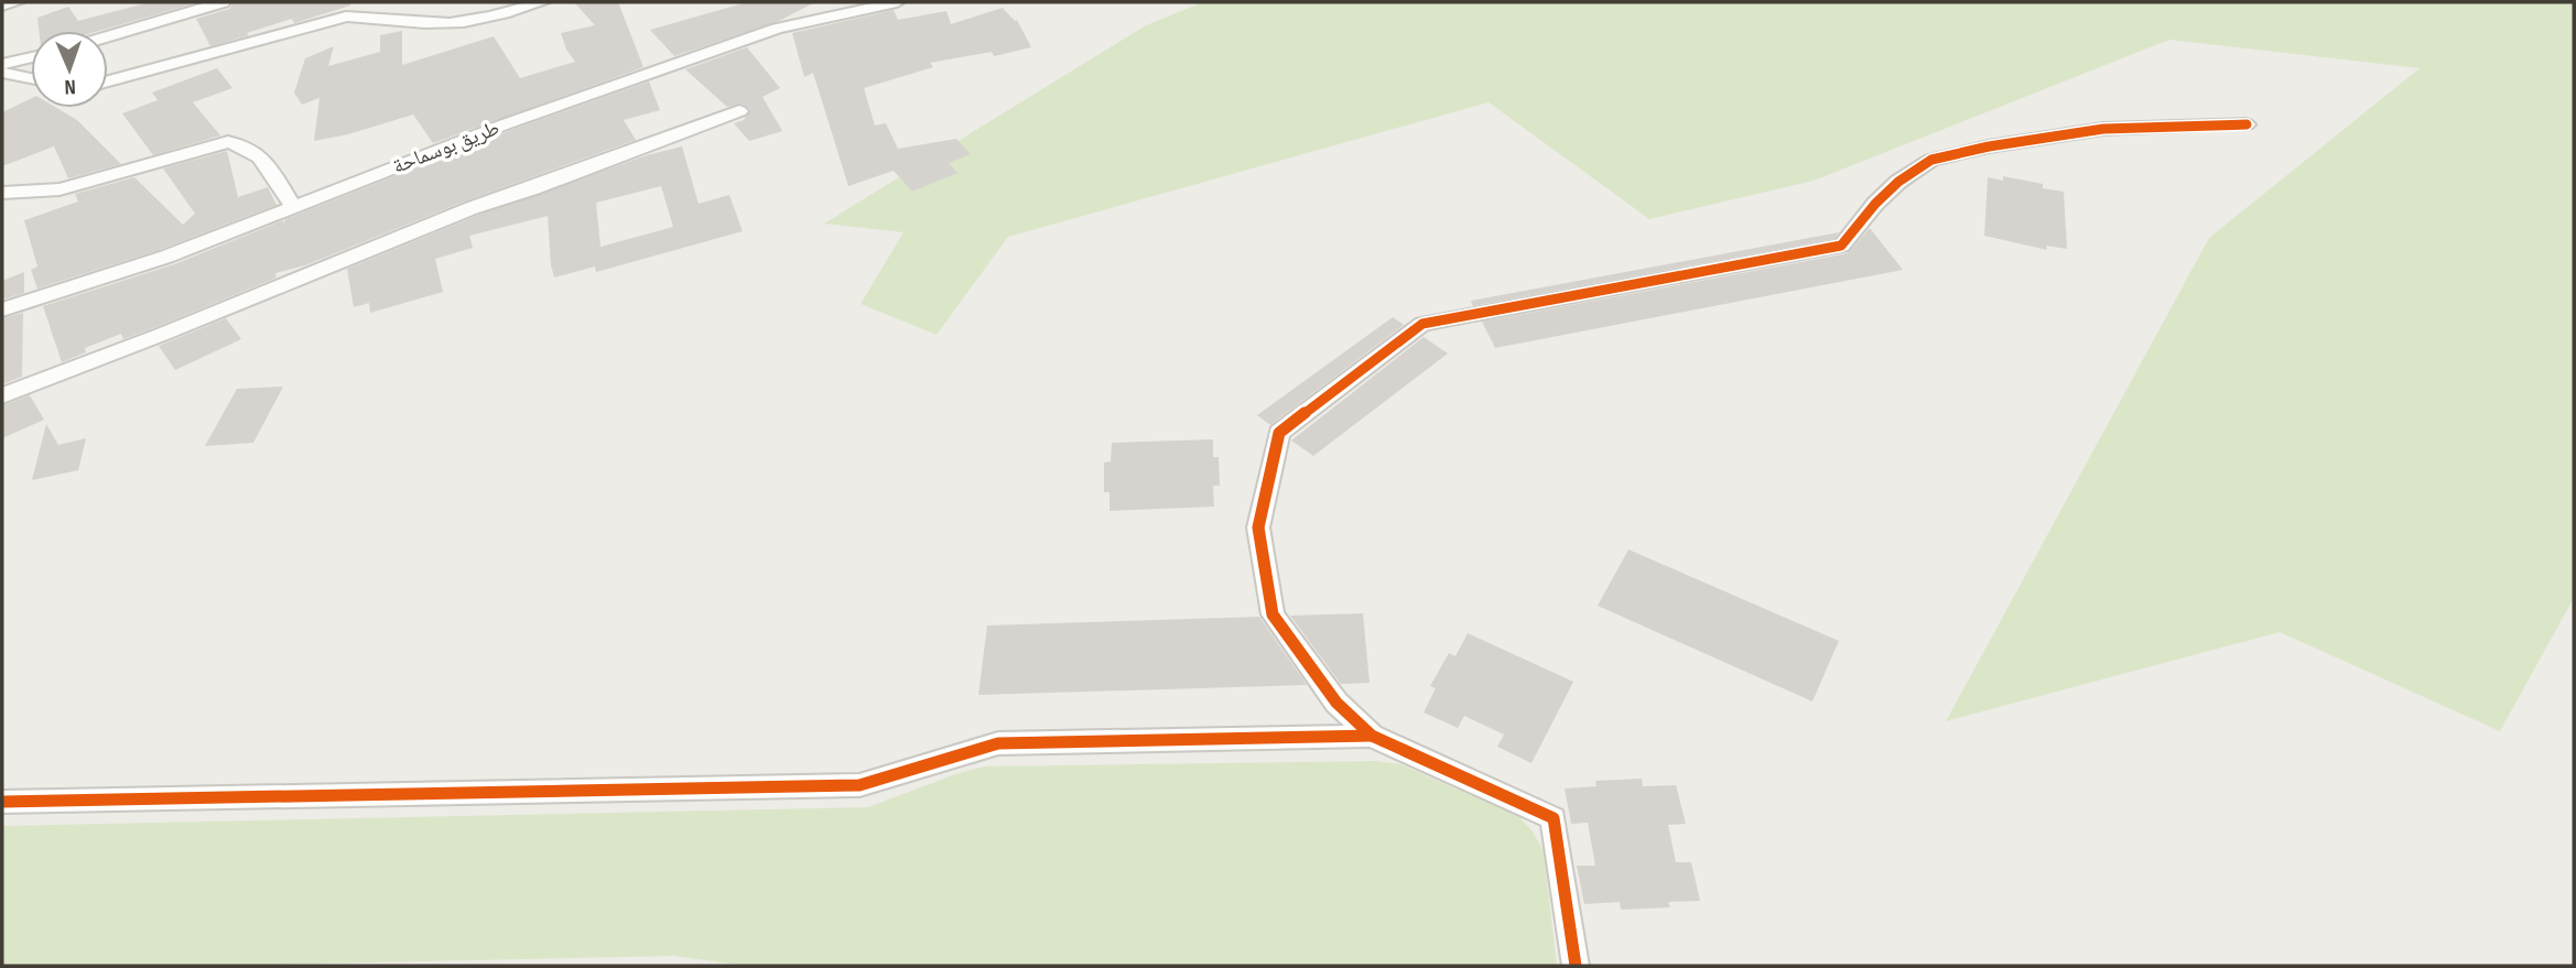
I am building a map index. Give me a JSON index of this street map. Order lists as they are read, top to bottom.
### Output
{
  "streets": {
    "street": ["طريق بوسماحة"]
  },
  "north": "bottom"
}
